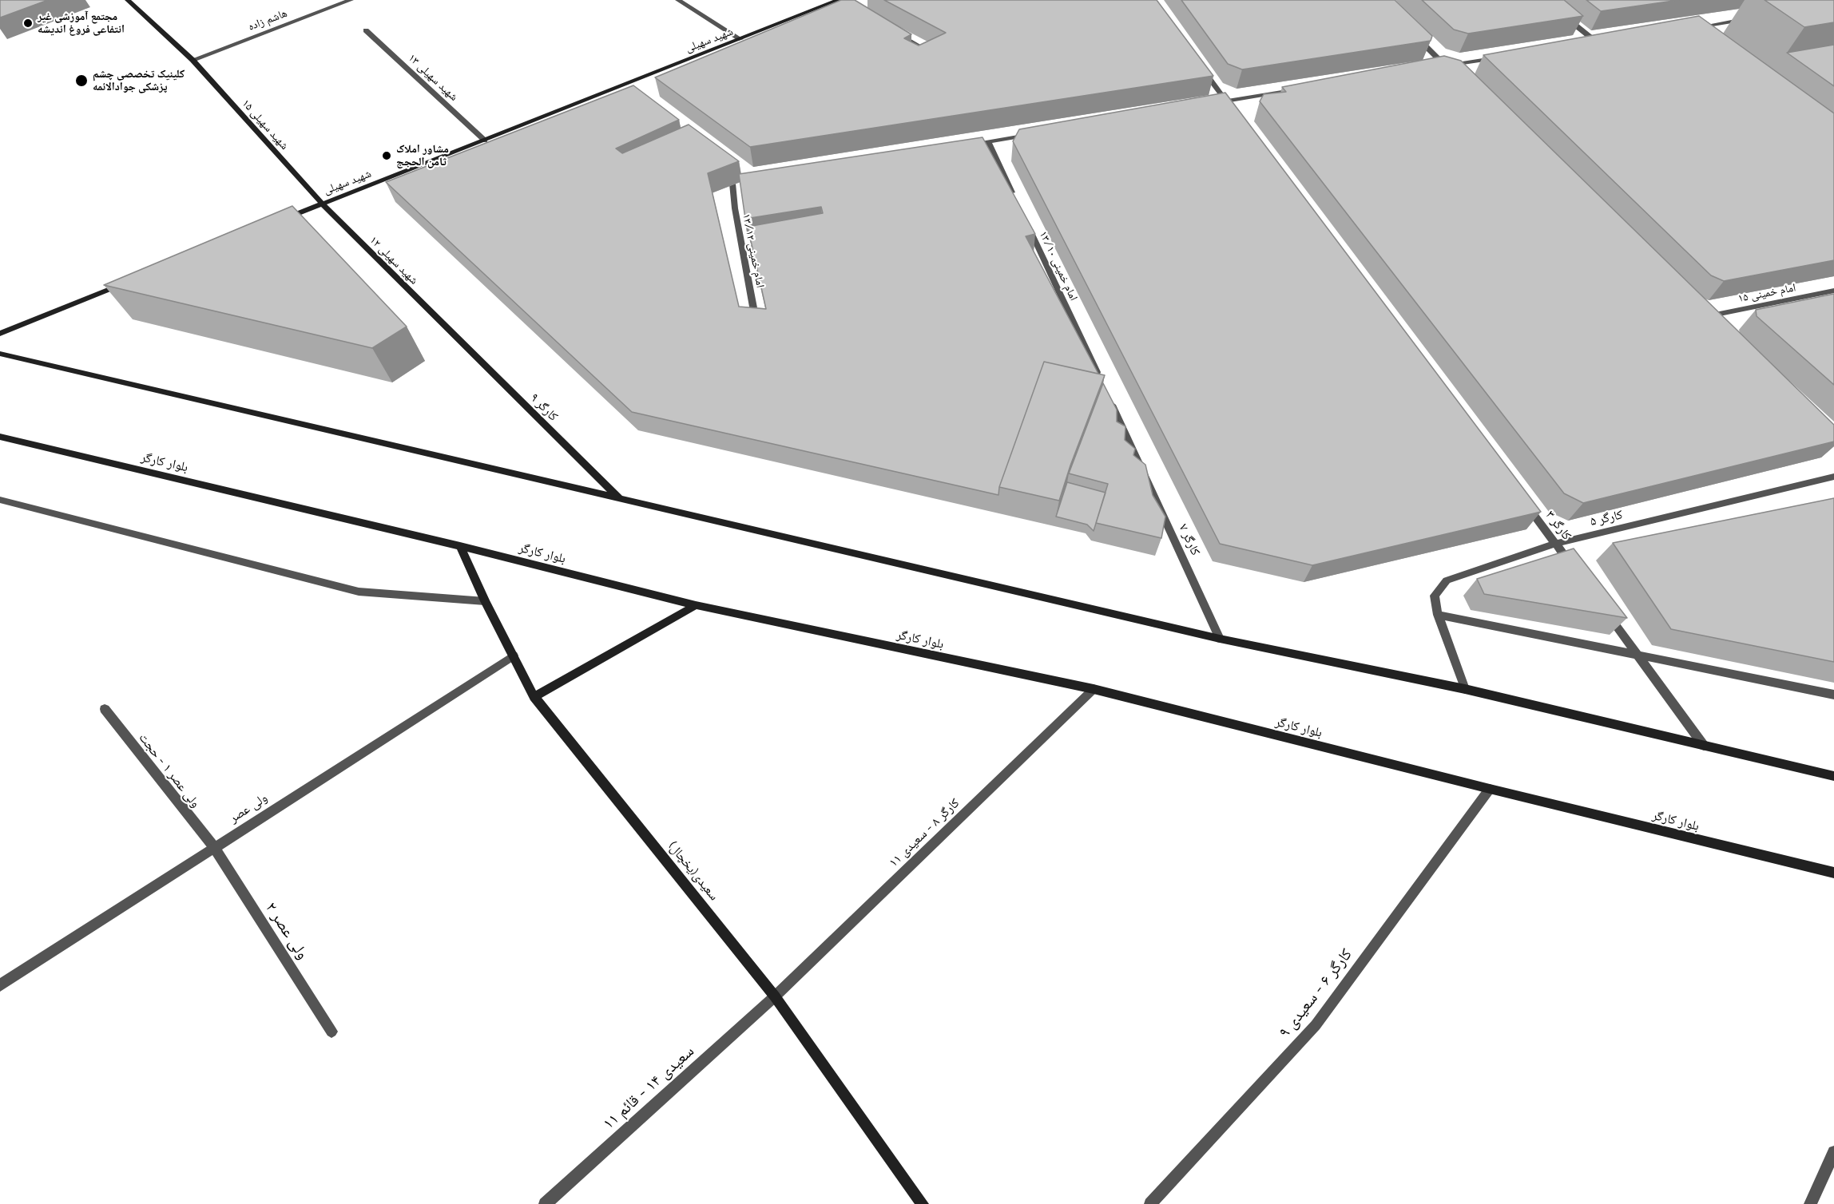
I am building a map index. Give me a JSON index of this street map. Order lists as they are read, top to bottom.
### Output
{
  "streets": {
    "main road": [
      "شهید سهیلی",
      "شهید سهیلی ۱۵",
      "شهید سهیلی ۱۲",
      "کارگر ۹",
      "بلوار کارگر",
      "سعیدی(یخچال)"
    ],
    "street": [
      "هاشم زاده",
      "شهید سهیلی ۱۳",
      "امام خمینی ۱۳/۱۲",
      "امام خمینی ۱۳/۱۰",
      "امام خمینی ۱۵",
      "کارگر ۵",
      "کارگر ۳",
      "کارگر ۷",
      "ولی عصر ۱ - حجت",
      "ولی عصر",
      "کارگر ۸ - سعیدی ۱۱",
      "ولی عصر ۲",
      "کارگر ۶ - سعیدی ۹",
      "سعیدی ۱۴ - قائم ۱۱"
    ]
  },
  "crossings": [
    ["هاشم زاده", "شهید سهیلی ۱۵"],
    ["شهید سهیلی", "شهید سهیلی ۱۳"],
    ["شهید سهیلی", "شهید سهیلی ۱۵"],
    ["شهید سهیلی", "شهید سهیلی ۱۲"],
    ["شهید سهیلی ۱۵", "شهید سهیلی ۱۲"],
    ["شهید سهیلی ۱۲", "کارگر ۹"],
    ["بلوار کارگر", "کارگر ۸ - سعیدی ۱۱"],
    ["بلوار کارگر", "سعیدی(یخچال)"],
    ["بلوار کارگر", "کارگر ۶ - سعیدی ۹"],
    ["کارگر ۵", "کارگر ۳"],
    ["ولی عصر ۱ - حجت", "ولی عصر"],
    ["ولی عصر ۱ - حجت", "ولی عصر ۲"],
    ["ولی عصر", "سعیدی(یخچال)"],
    ["ولی عصر", "ولی عصر ۲"],
    ["کارگر ۸ - سعیدی ۱۱", "سعیدی(یخچال)"],
    ["کارگر ۸ - سعیدی ۱۱", "سعیدی ۱۴ - قائم ۱۱"],
    ["سعیدی(یخچال)", "سعیدی ۱۴ - قائم ۱۱"]
  ],
  "places": ["مجتمع آموزشی غیر انتفاعی فروغ اندیشه", "کلینیک تخصصی چشم پزشکی جوادالائمه", "مشاور املاک ثامن الحجج"]
}
